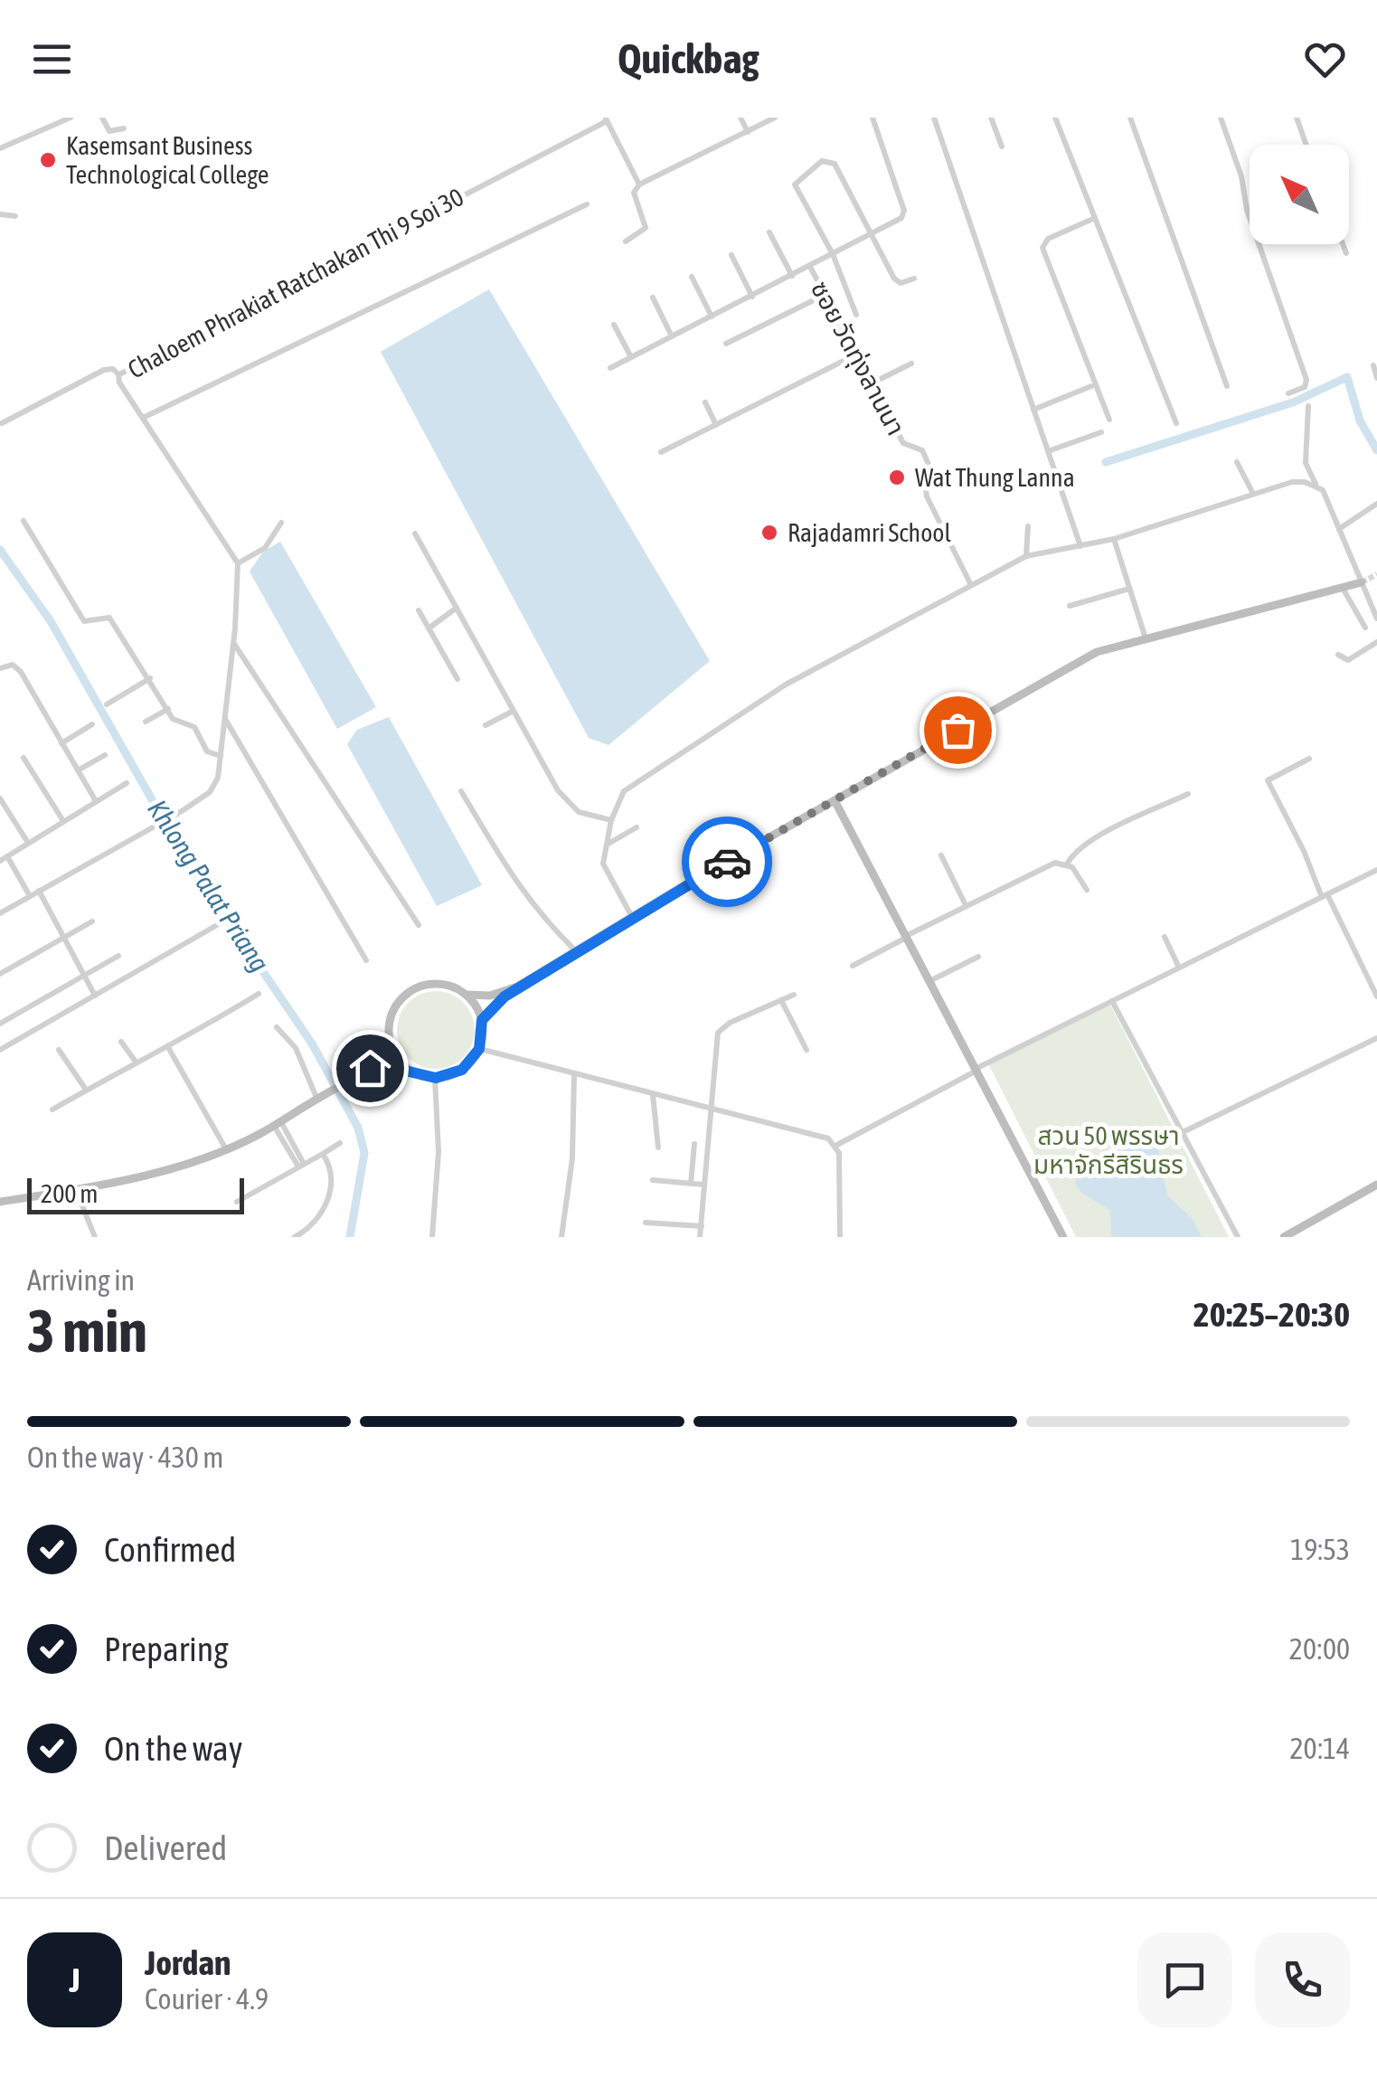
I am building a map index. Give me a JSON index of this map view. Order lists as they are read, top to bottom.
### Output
{
  "streets": {
    "street": ["Chaloem Phrakiat Ratchakan Thi 9 Soi 30", "ซอย วัดทุ่งลานนา"]
  },
  "water": ["Khlong Palat Priang"],
  "parks": ["สวน 50 พรรษา มหาจักรีสิรินธร"],
  "places": ["Kasemsant Business Technological College", "Wat Thung Lanna", "Rajadamri School"],
  "scale_bar": "200 m",
  "north": "top left",
  "page": {
    "header": "Quickbag",
    "scale": "200 m",
    "heading": ["3 min", "Arriving in", "20:25–20:30"],
    "panel": ["Jordan", "Courier · 4.9"],
    "bar": "On the way · 430 m",
    "list": [
      ["Confirmed", "19:53"],
      ["Preparing", "20:00"],
      ["On the way", "20:14"],
      "Delivered"
    ],
    "round": "J"
  }
}
